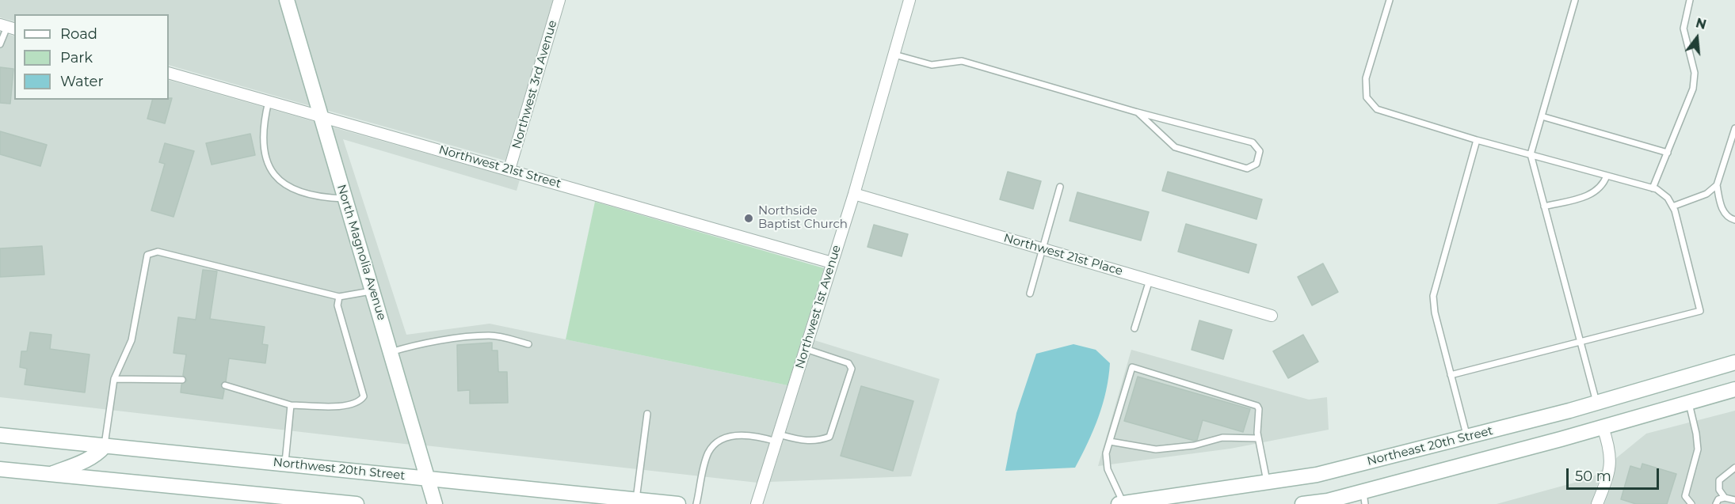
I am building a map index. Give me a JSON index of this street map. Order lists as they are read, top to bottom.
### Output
{
  "streets": {
    "main road": ["North Magnolia Avenue", "Northeast 20th Street", "Northwest 20th Street"],
    "street": [
      "Northwest 3rd Avenue",
      "Northwest 21st Street",
      "Northwest 21st Place",
      "Northwest 1st Avenue"
    ]
  },
  "crossings": [
    ["Northwest 3rd Avenue", "Northwest 21st Street"],
    ["Northwest 21st Street", "North Magnolia Avenue"],
    ["Northwest 21st Street", "Northwest 1st Avenue"],
    ["North Magnolia Avenue", "Northwest 20th Street"],
    ["Northwest 21st Place", "Northwest 1st Avenue"]
  ],
  "places": ["Northside Baptist Church"],
  "legend": ["Road", "Park", "Water"],
  "scale_bar": "50 m",
  "north": "top"
}
